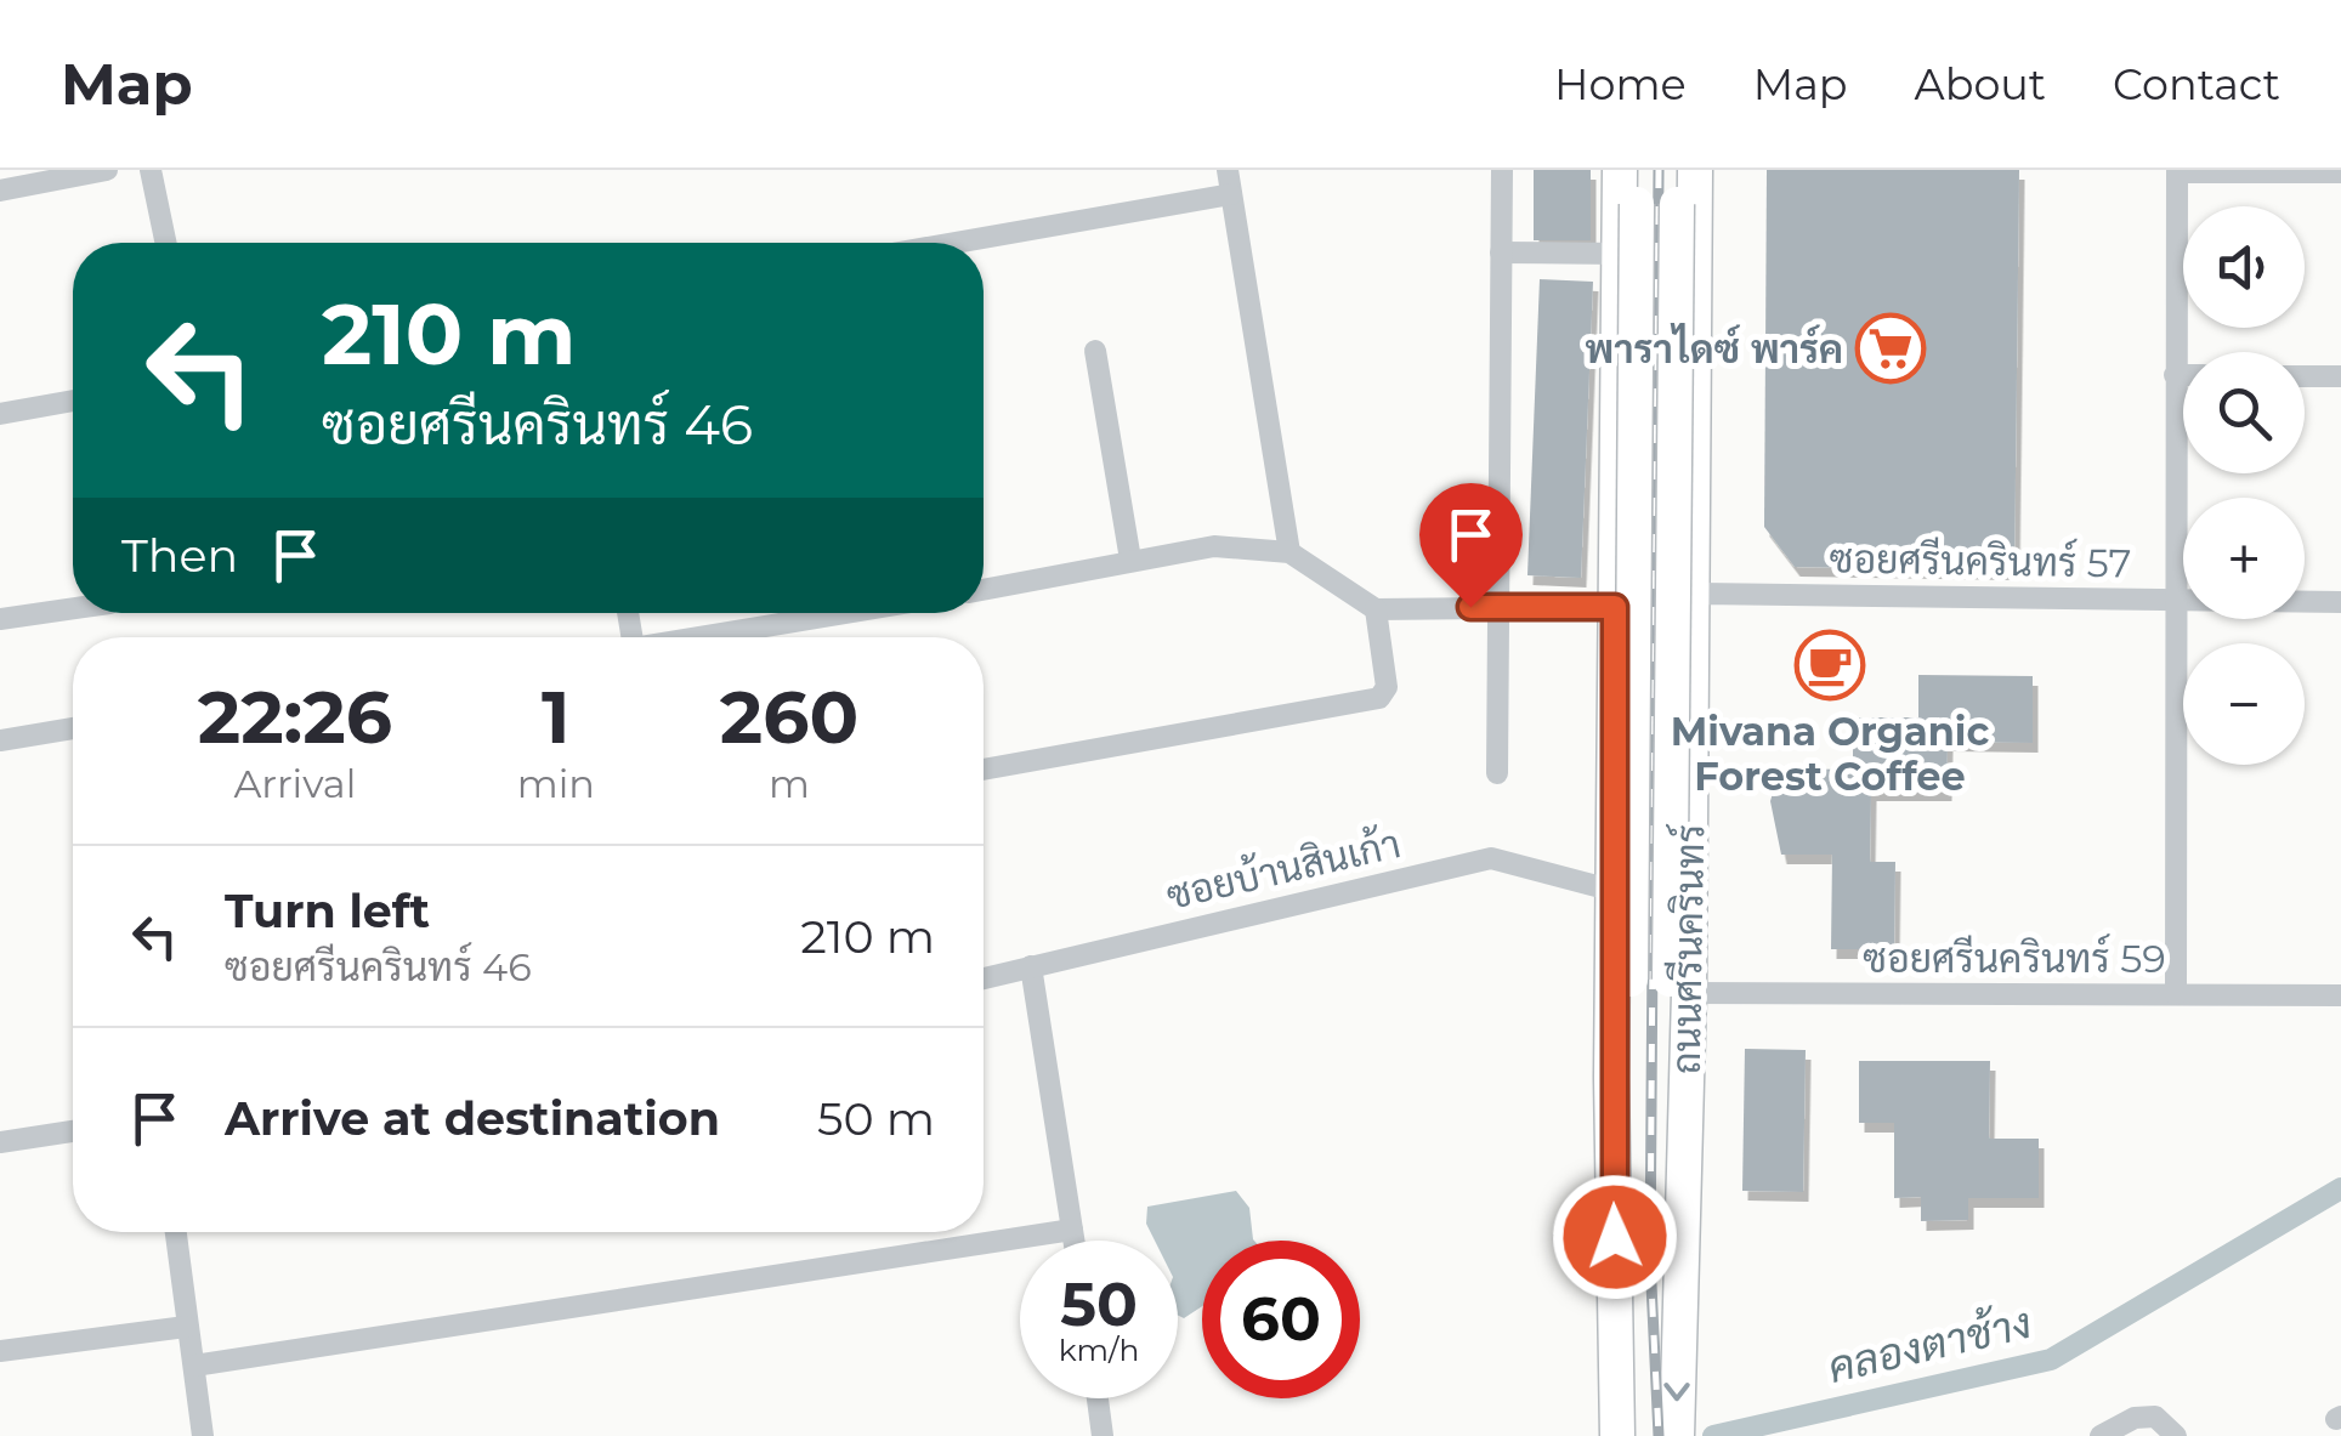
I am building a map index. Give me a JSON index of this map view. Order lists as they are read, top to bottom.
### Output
{
  "streets": {
    "main road": ["ถนนศรีนครินทร์"],
    "street": ["ซอยศรีนครินทร์ 57", "ซอยบ้านสินเก้า", "ซอยศรีนครินทร์ 59"]
  },
  "crossings": [
    ["ซอยศรีนครินทร์ 57", "ถนนศรีนครินทร์"],
    ["ซอยบ้านสินเก้า", "ถนนศรีนครินทร์"],
    ["ถนนศรีนครินทร์", "ซอยศรีนครินทร์ 59"]
  ],
  "water": ["คลองตาช้าง"],
  "places": {
    "supermarket": ["พาราไดซ์ พาร์ค"],
    "cafe": ["Mivana Organic Forest Coffee"]
  },
  "page": {
    "header": "Map",
    "nav": [
      "Home",
      "Map",
      "About",
      "Contact"
    ],
    "map_buttons": ["+", "−"],
    "turn": ["210 m", "ซอยศรีนครินทร์ 46"],
    "then": "Then",
    "eta": [
      "22:26",
      "Arrival",
      "1",
      "min",
      "260",
      "m"
    ],
    "list": [
      {
        "name": "Turn left",
        "note": "ซอยศรีนครินทร์ 46",
        "value": "210 m"
      },
      {
        "name": "Arrive at destination",
        "value": "50 m"
      }
    ],
    "speed": "50 km/h",
    "limit": "60"
  }
}
